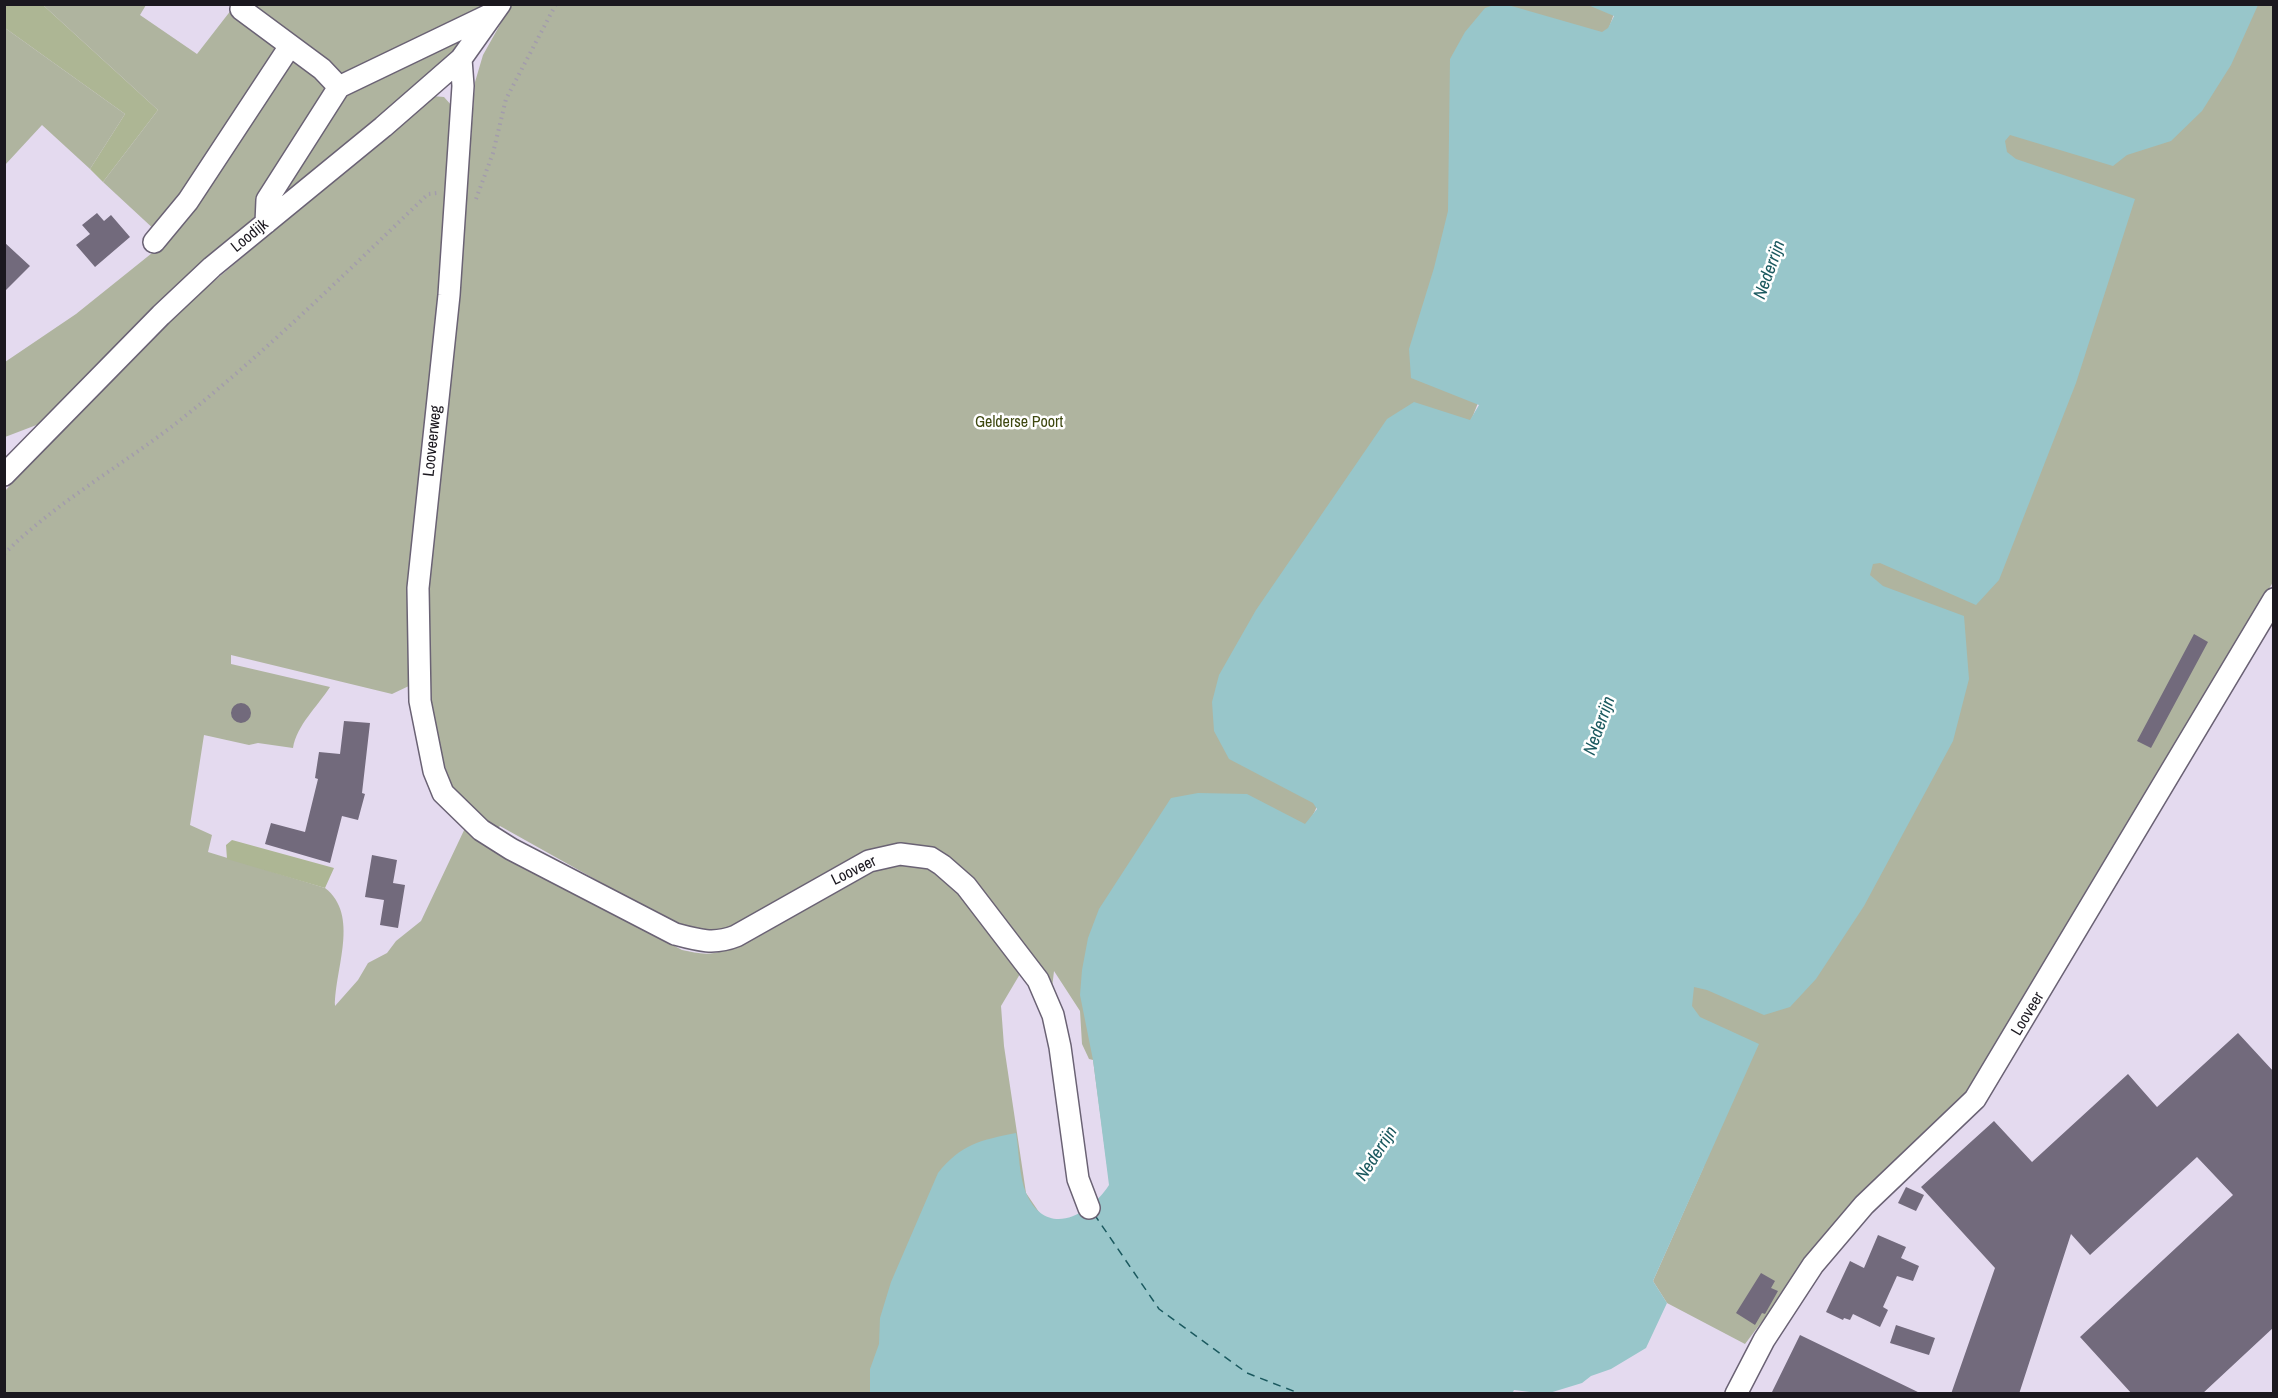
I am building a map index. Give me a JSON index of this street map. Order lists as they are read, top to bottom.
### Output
{
  "streets": {
    "street": ["Loodijk", "Looveerweg", "Looveer"]
  },
  "crossings": [
    ["Loodijk", "Looveerweg"],
    ["Looveerweg", "Looveer"]
  ],
  "water": ["Nederrijn"],
  "parks": ["Gelderse Poort"]
}
